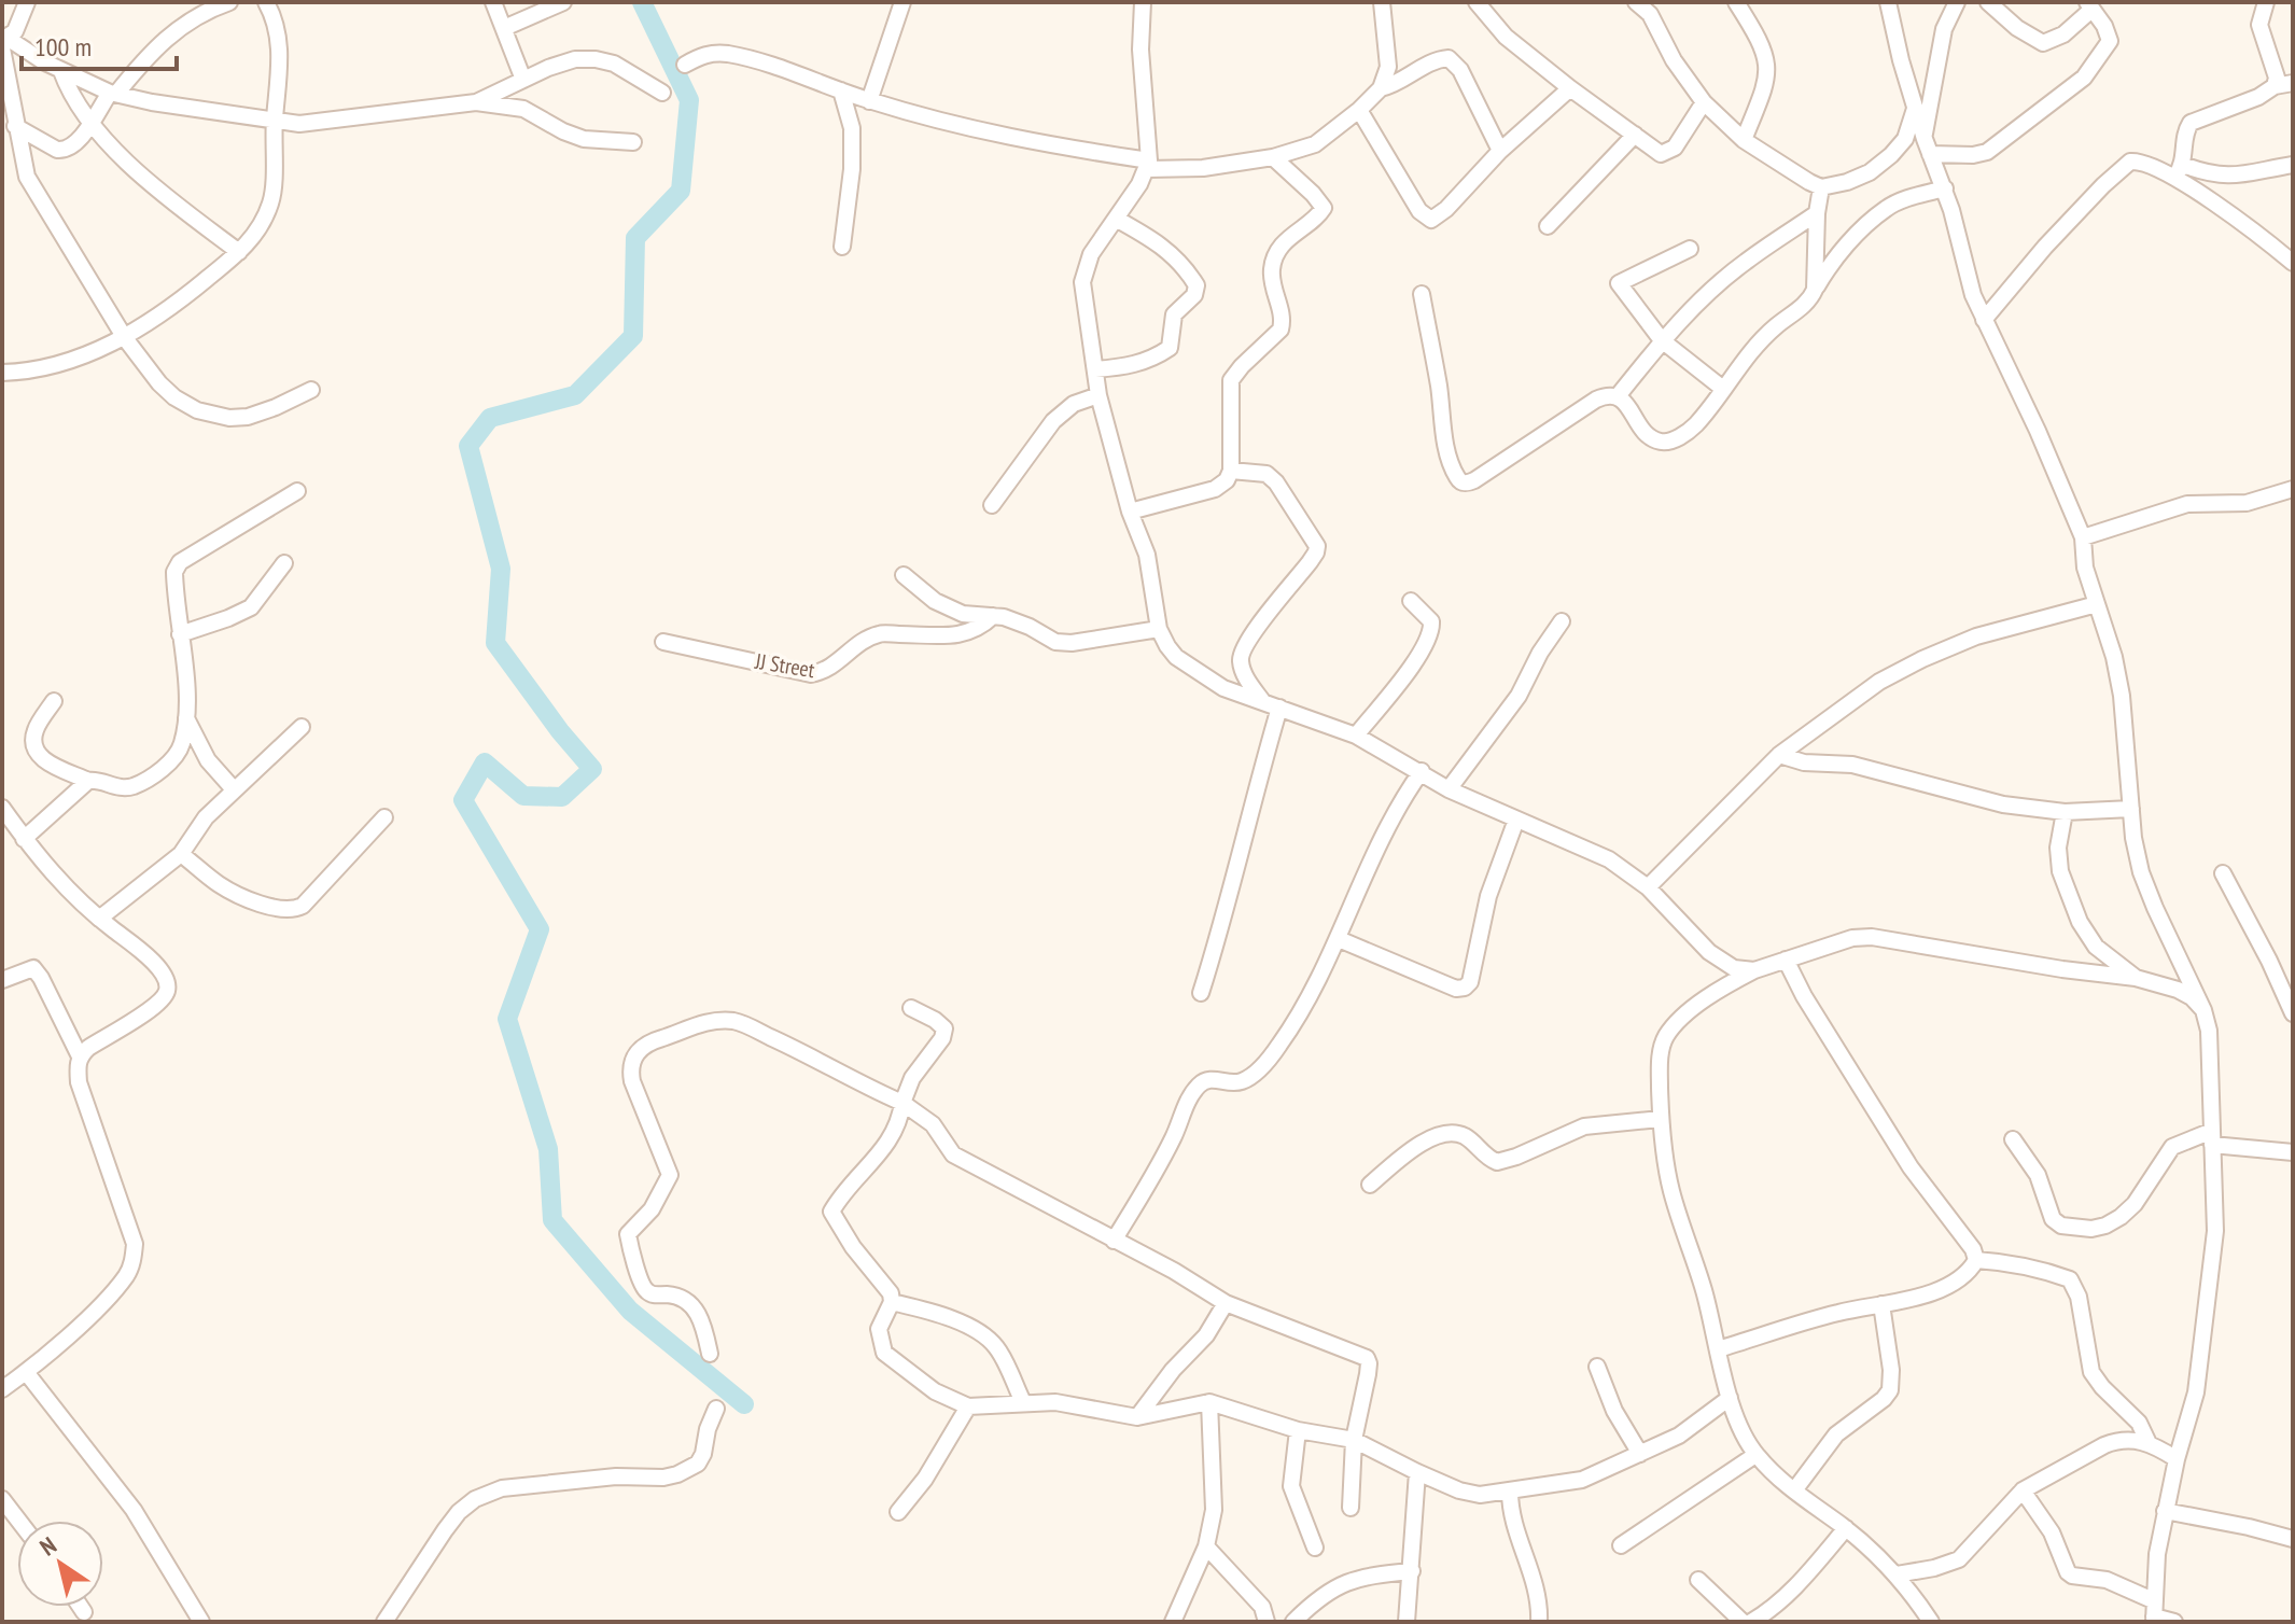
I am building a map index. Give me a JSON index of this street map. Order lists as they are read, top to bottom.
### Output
{
  "streets": {
    "street": ["JJ Street"]
  },
  "scale_bar": "100 m",
  "north": "top left"
}
